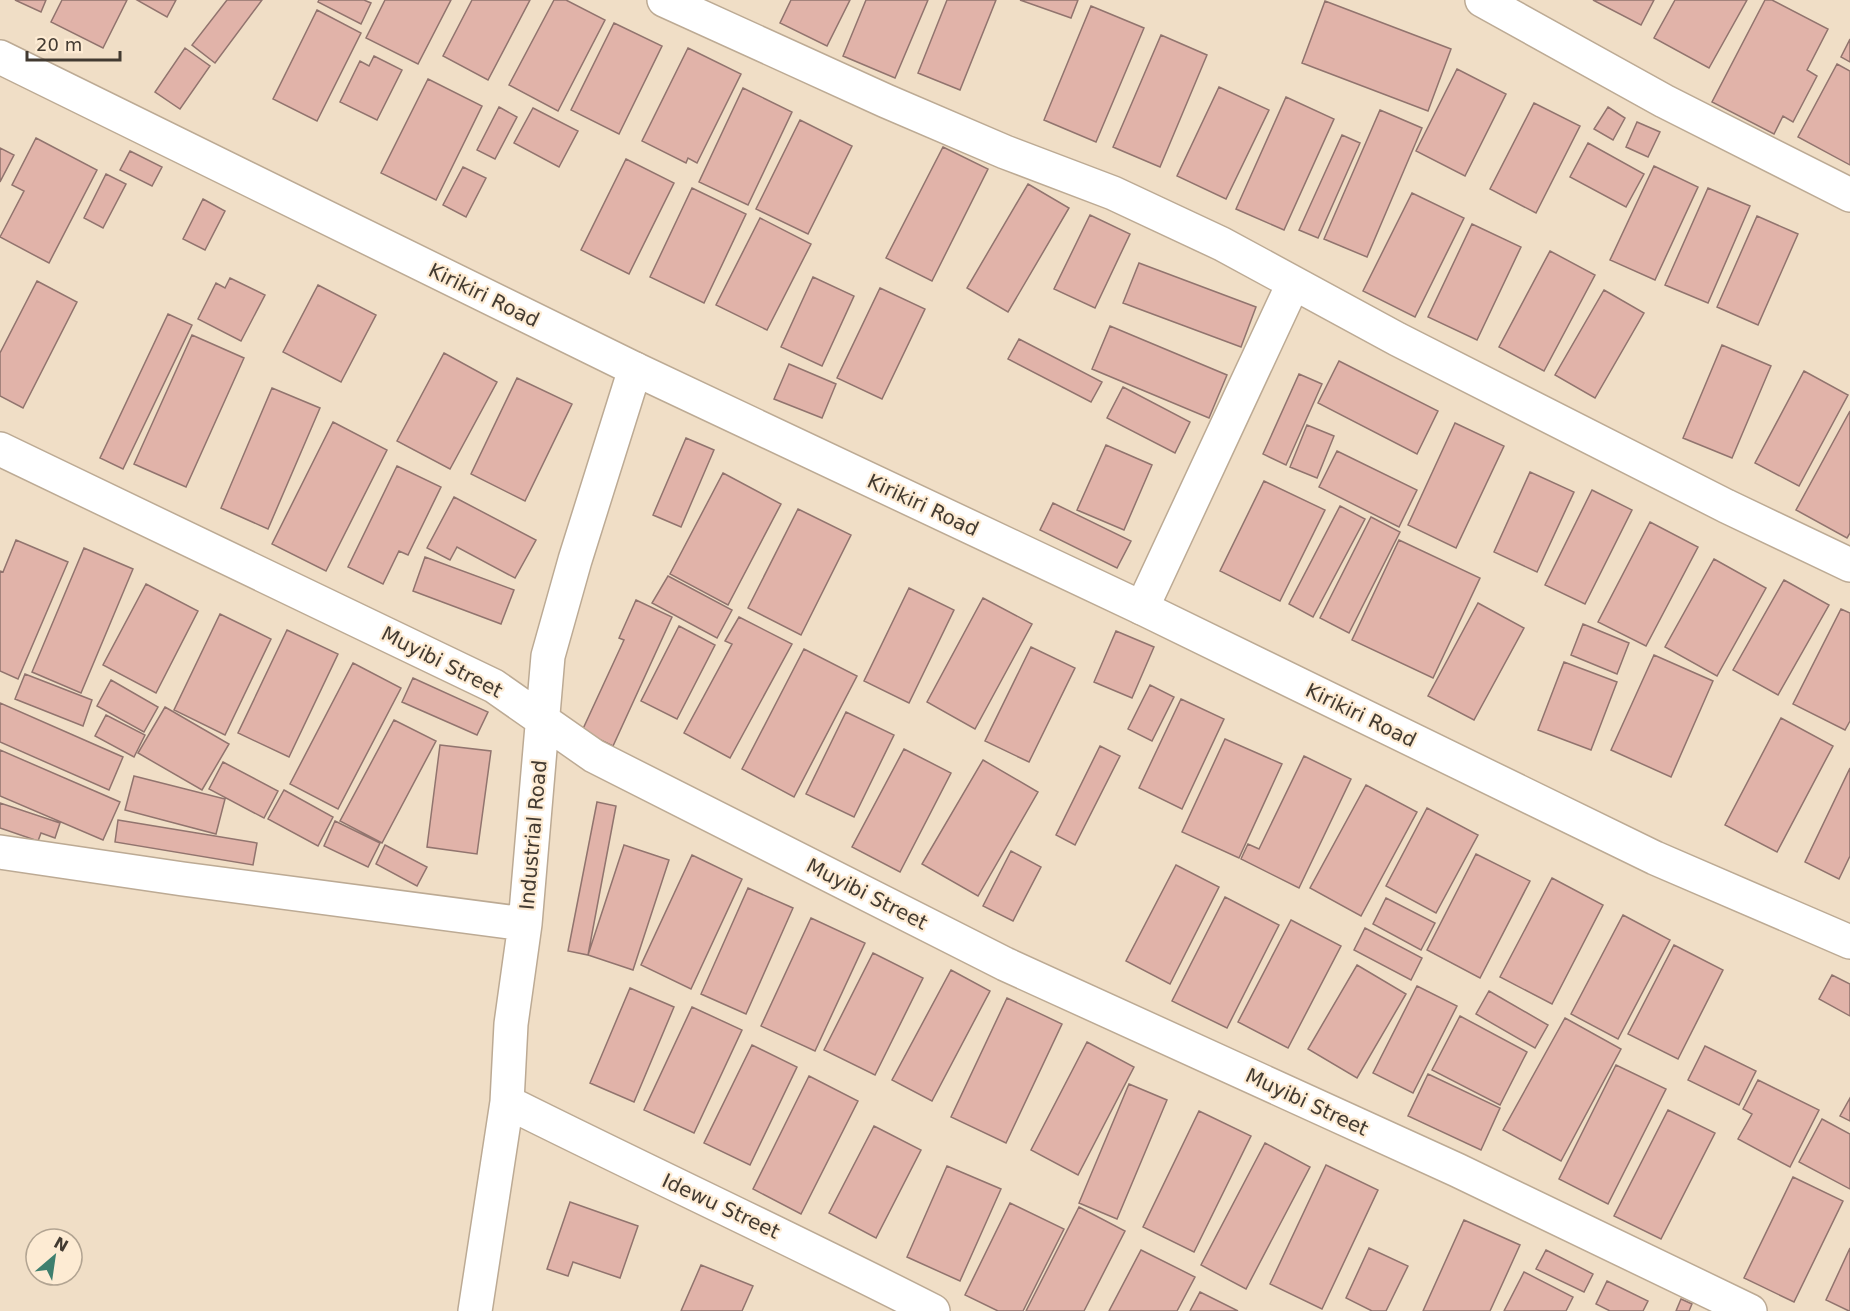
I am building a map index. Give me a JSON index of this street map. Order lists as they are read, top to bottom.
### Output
{
  "streets": {
    "street": [
      "Kirikiri Road",
      "Muyibi Street",
      "Industrial Road",
      "Idewu Street"
    ]
  },
  "crossings": [
    ["Kirikiri Road", "Industrial Road"],
    ["Muyibi Street", "Industrial Road"],
    ["Industrial Road", "Idewu Street"]
  ],
  "scale_bar": "20 m",
  "north": "top right"
}
